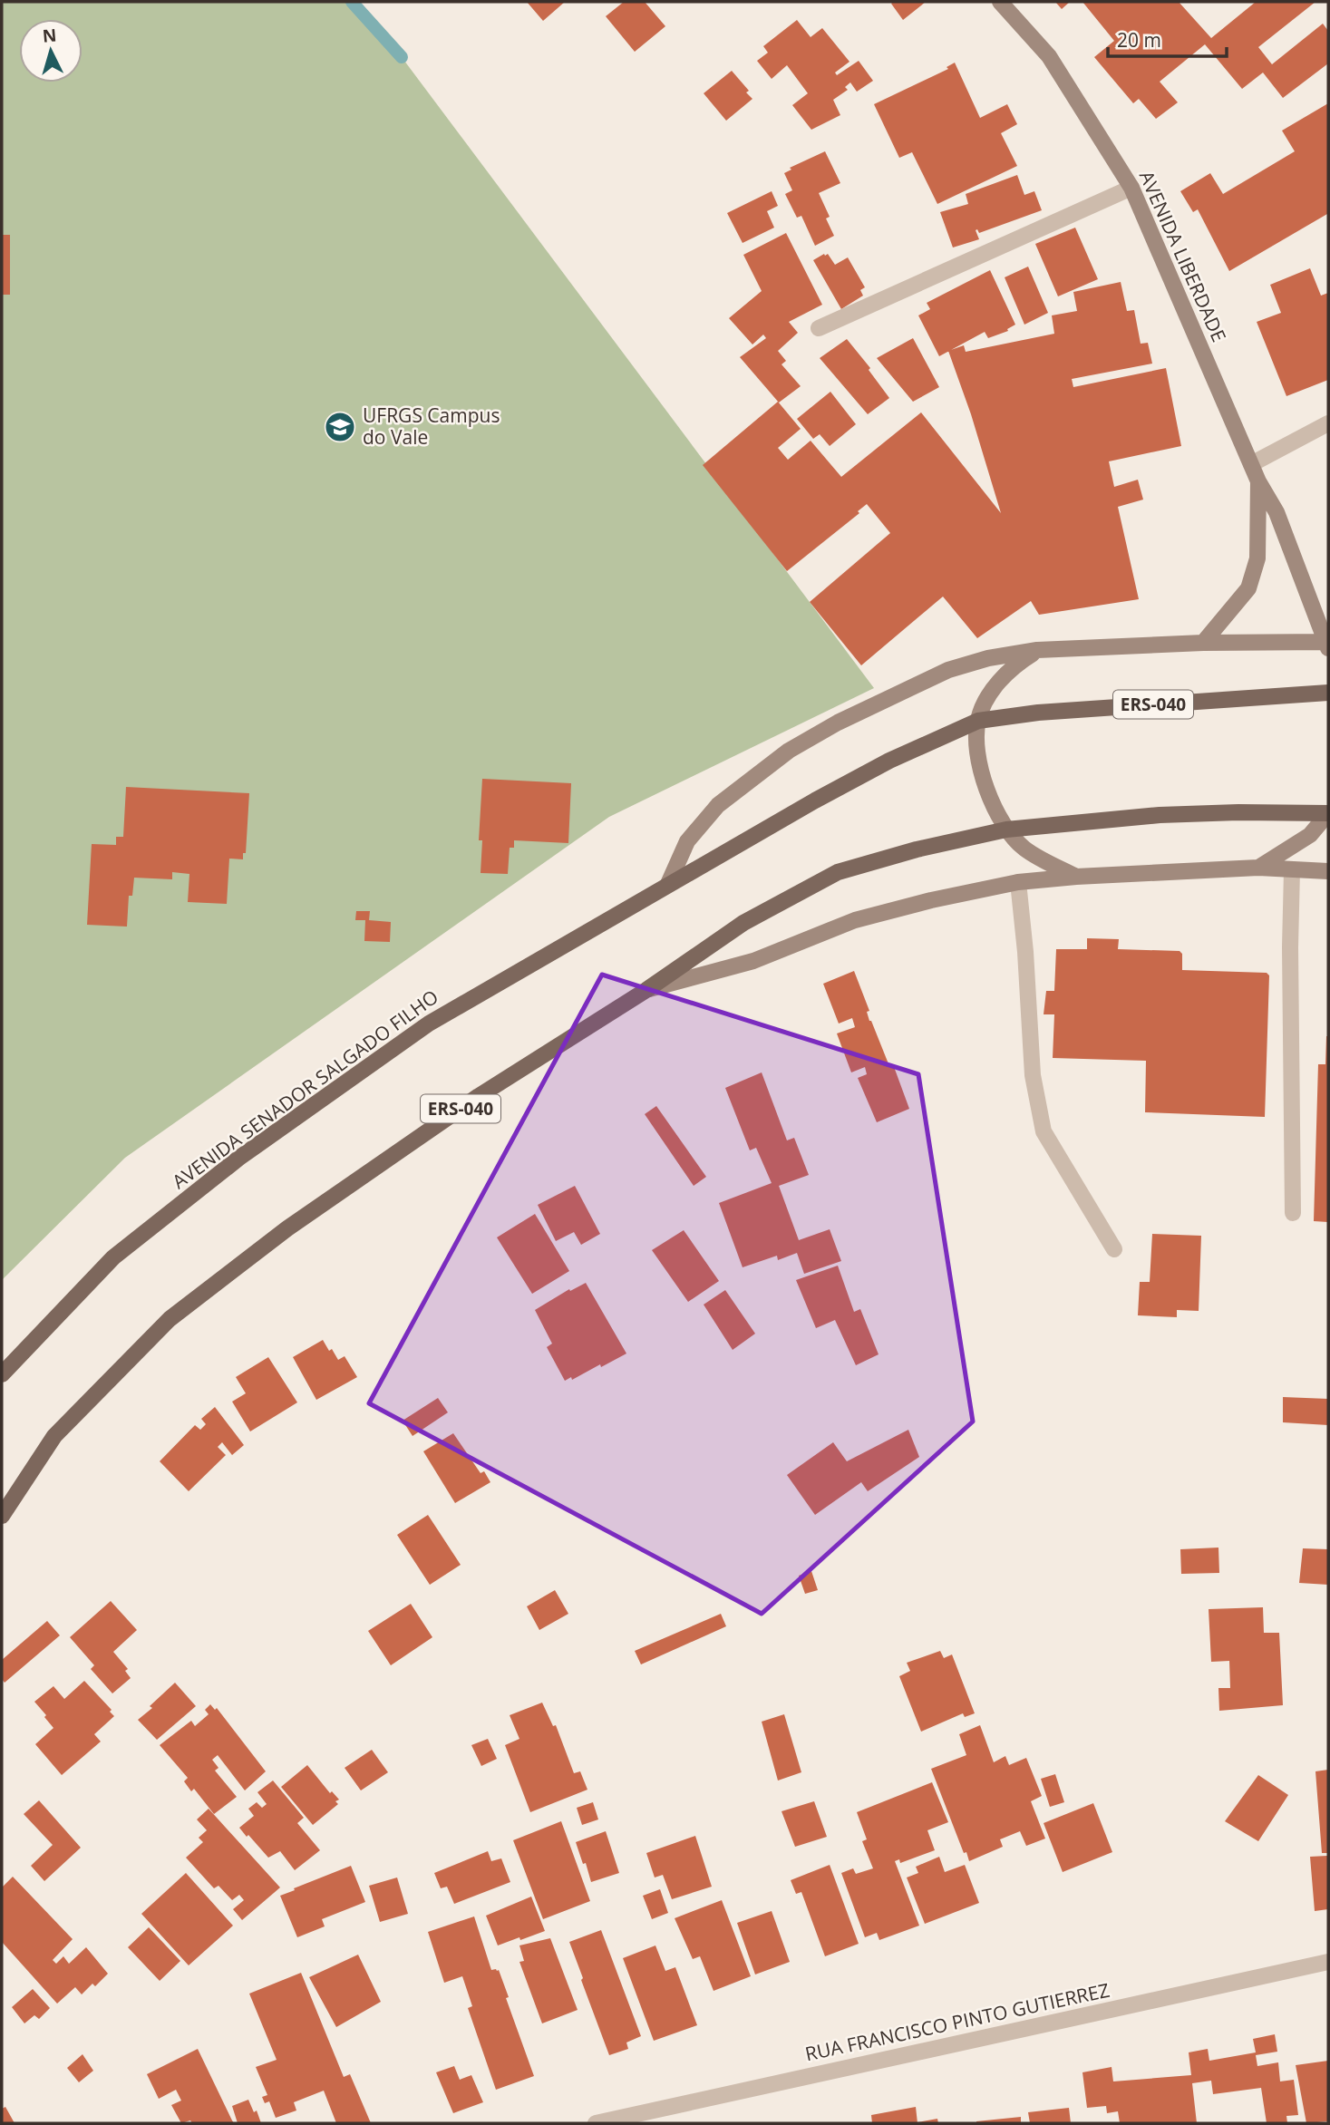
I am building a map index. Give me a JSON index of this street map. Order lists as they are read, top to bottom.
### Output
{
  "streets": {
    "main road": ["AVENIDA LIBERDADE", "ERS-040", "AVENIDA SENADOR SALGADO FILHO"],
    "street": ["RUA FRANCISCO PINTO GUTIERREZ"]
  },
  "places": {
    "school or university": ["UFRGS Campus do Vale"]
  },
  "scale_bar": "20 m",
  "north": "top"
}
